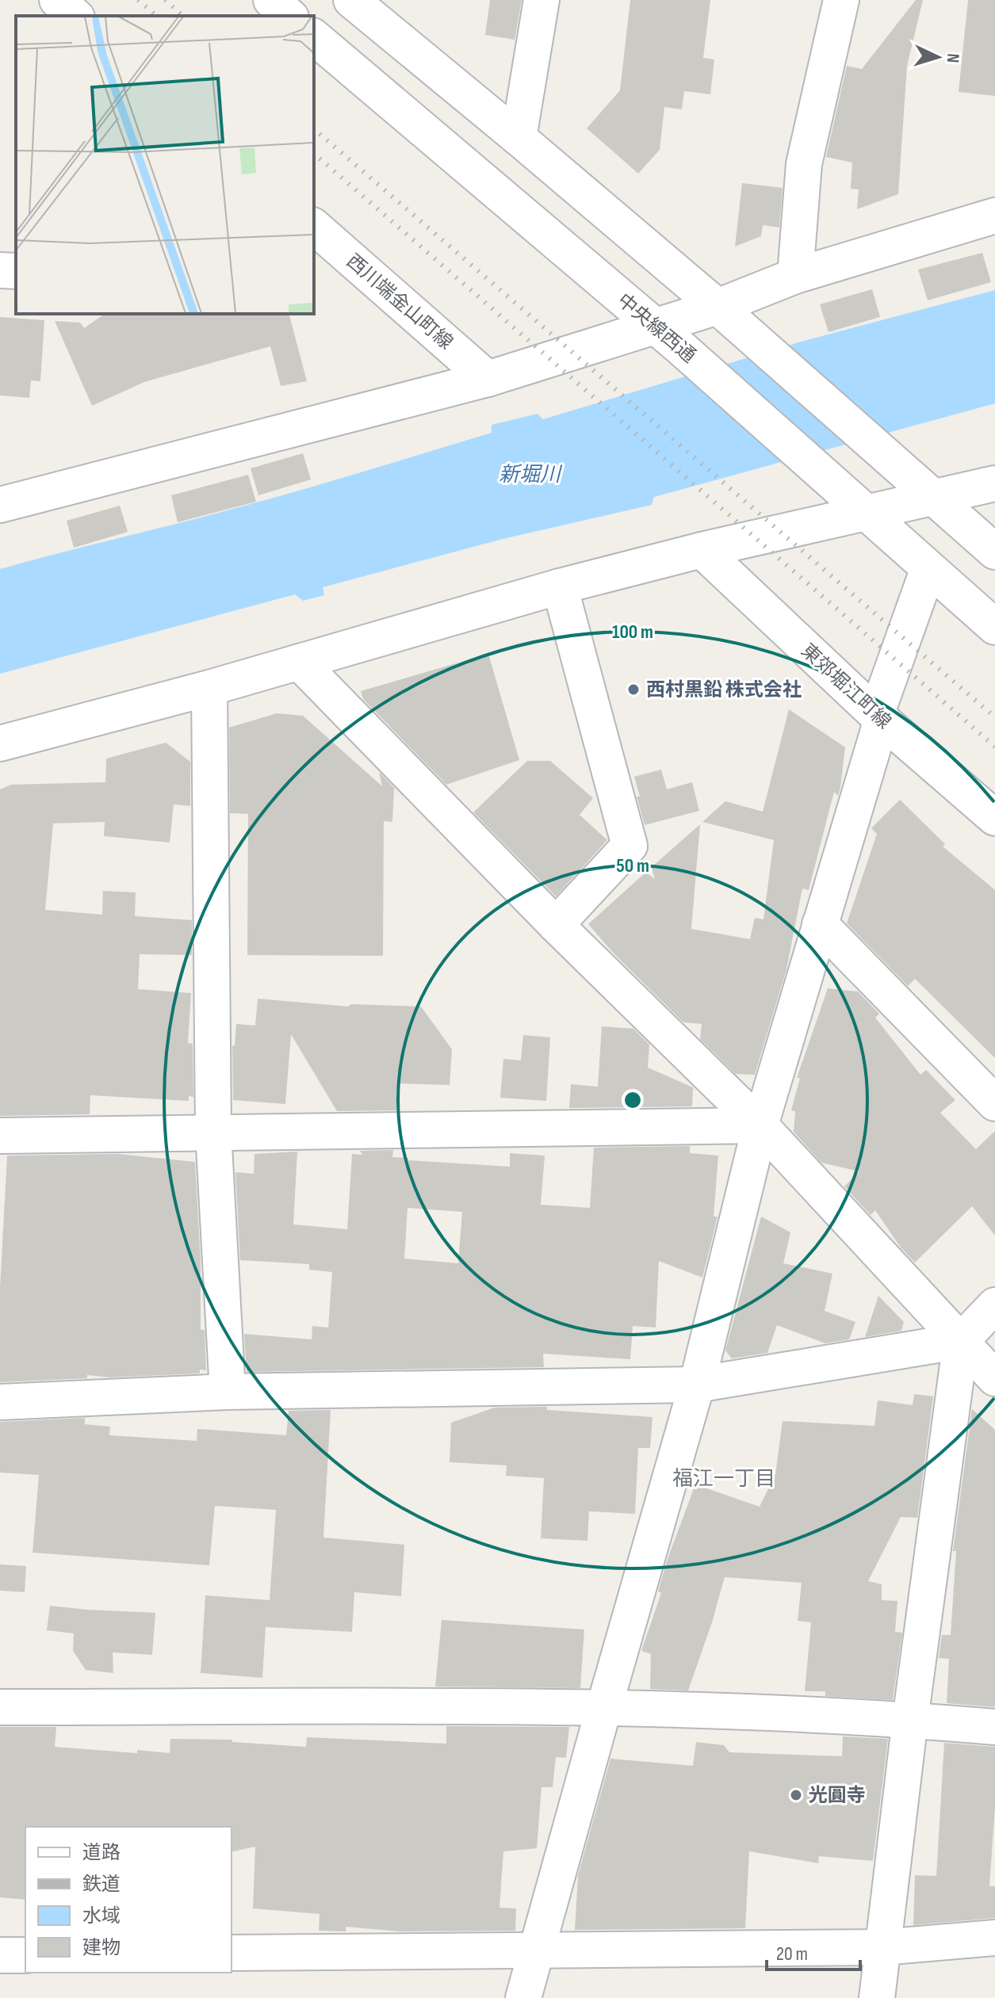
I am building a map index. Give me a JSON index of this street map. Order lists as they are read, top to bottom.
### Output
{
  "streets": {
    "street": ["西川端金山町線", "中央線西通", "東郊堀江町線"]
  },
  "districts": ["福江一丁目"],
  "water": ["新堀川"],
  "places": ["西村黒鉛 株式会社", "光圓寺"],
  "legend": [
    "道路",
    "鉄道",
    "水域",
    "建物"
  ],
  "scale_bar": "20 m",
  "north": "right",
  "rings": ["100 m", "50 m"]
}
